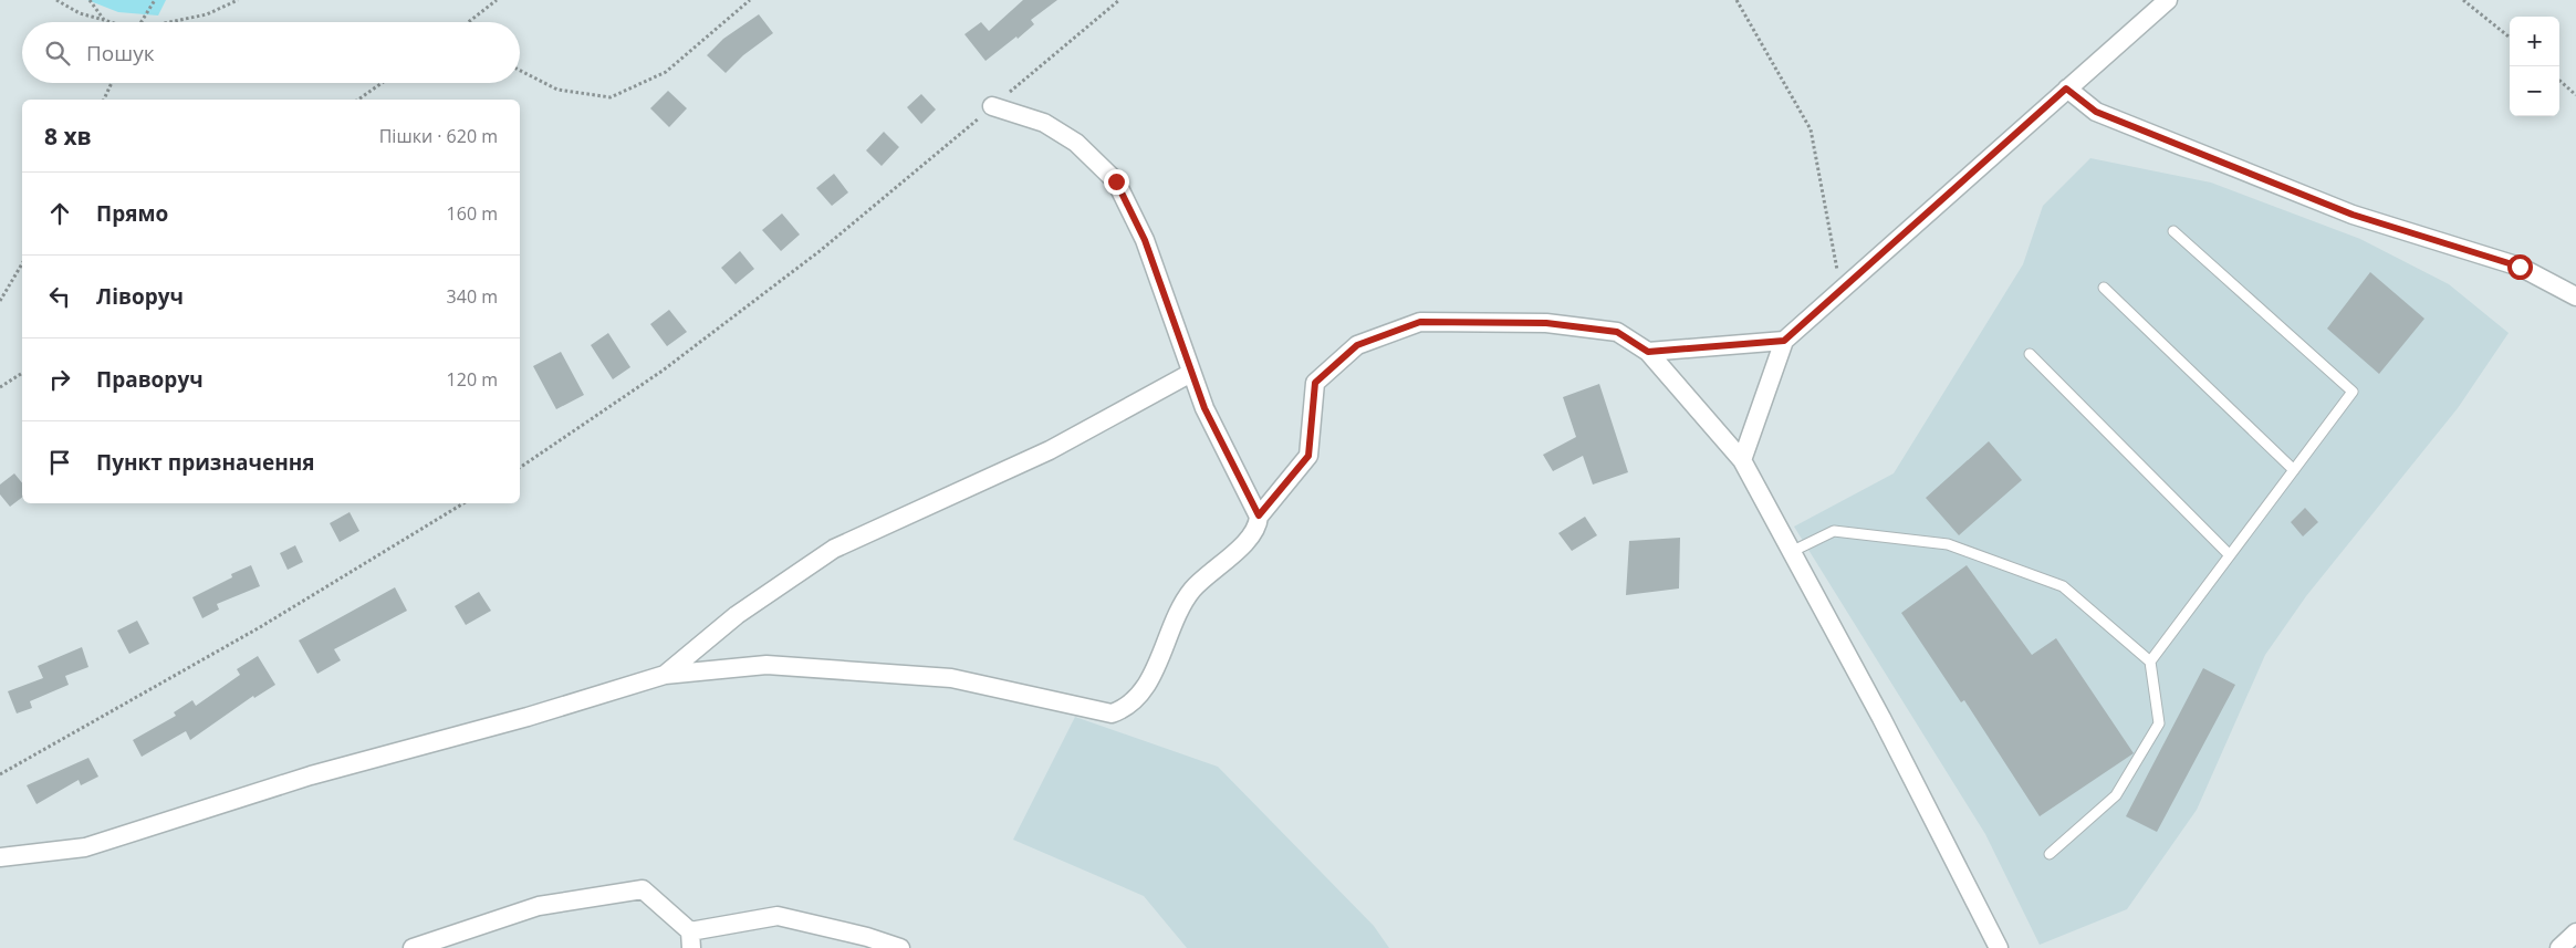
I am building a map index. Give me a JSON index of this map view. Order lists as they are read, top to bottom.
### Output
{
  "page": {
    "map_buttons": ["+", "−"],
    "search": "Пошук",
    "heading": ["8 хв", "Пішки · 620 m"],
    "list": [
      ["Прямо", "160 m"],
      ["Ліворуч", "340 m"],
      ["Праворуч", "120 m"],
      "Пункт призначення"
    ]
  }
}
